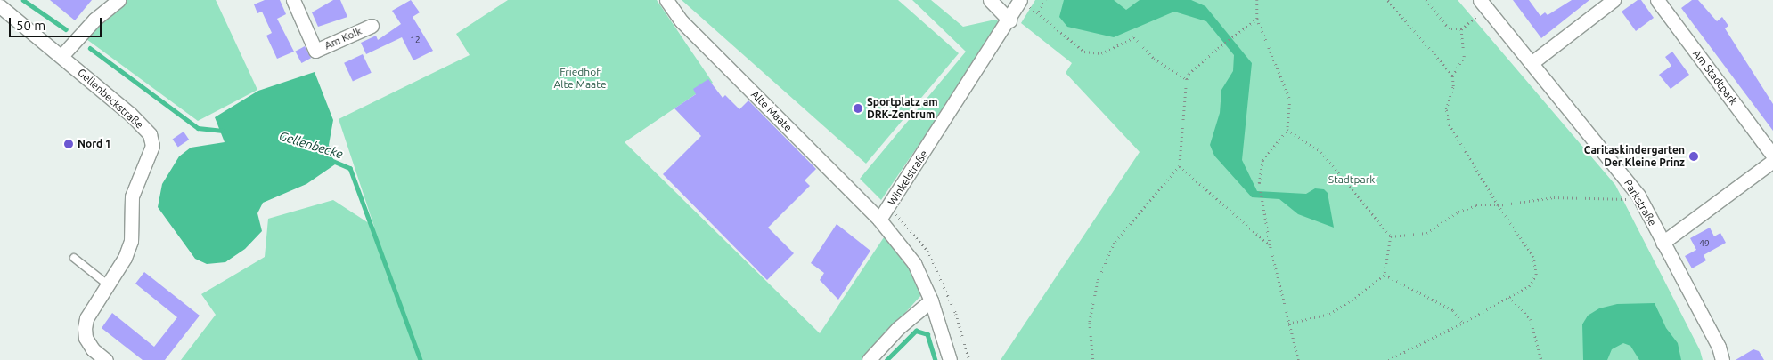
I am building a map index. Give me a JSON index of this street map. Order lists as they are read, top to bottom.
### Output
{
  "streets": {
    "street": [
      "Am Kolk",
      "Am Stadtpark",
      "Gellenbeckstraße",
      "Alte Maate",
      "Winkelstraße",
      "Parkstraße"
    ]
  },
  "crossings": [
    ["Alte Maate", "Winkelstraße"]
  ],
  "water": ["Gellenbecke"],
  "parks": ["Friedhof Alte Maate", "Stadtpark"],
  "places": ["Sportplatz am DRK-Zentrum", "Nord 1", "Caritaskindergarten Der Kleine Prinz"],
  "house_numbers": ["12", "49"],
  "scale_bar": "50 m"
}
